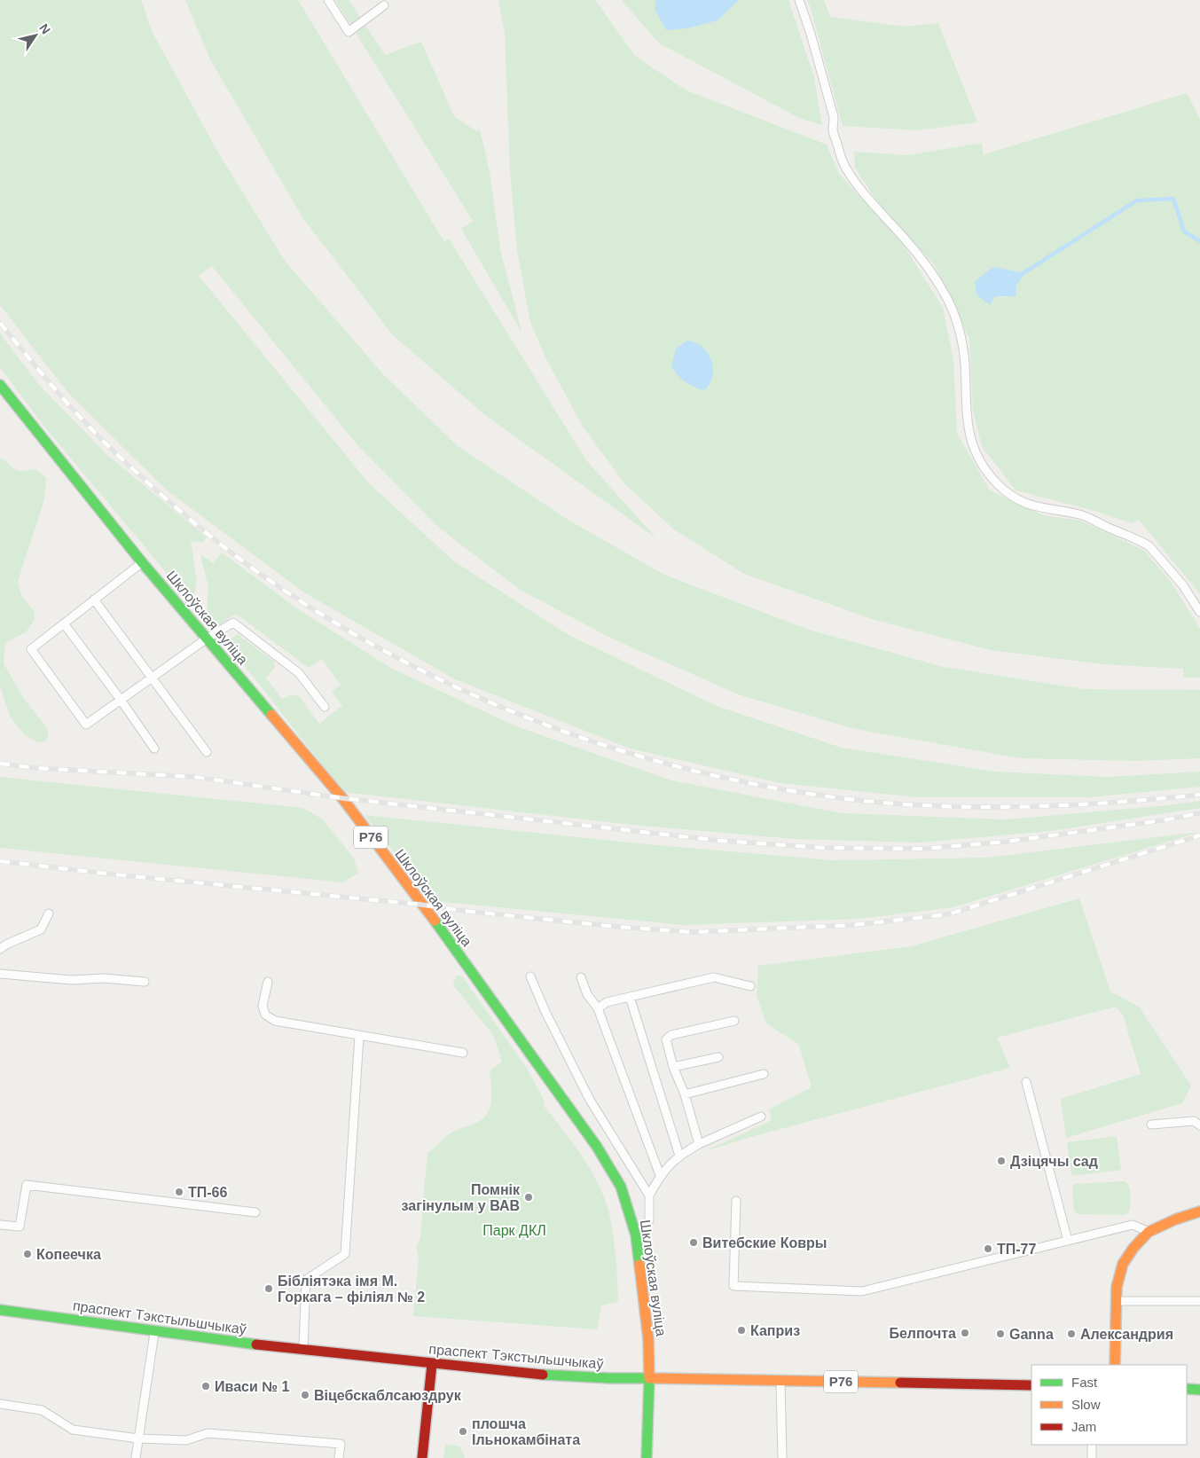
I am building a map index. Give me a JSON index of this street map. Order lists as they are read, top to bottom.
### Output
{
  "streets": {
    "main road": ["Шклоўская вуліца", "Р76", "праспект Тэкстыльшчыкаў"]
  },
  "crossings": [
    ["Шклоўская вуліца", "праспект Тэкстыльшчыкаў"]
  ],
  "parks": ["Парк ДКЛ"],
  "places": [
    "Дзіцячы сад",
    "ТП-66",
    "Помнік загінулым у ВАВ",
    "Витебские Ковры",
    "ТП-77",
    "Копеечка",
    "Бібліятэка імя М. Горкага – філіял № 2",
    "Каприз",
    "Белпочта",
    "Ganna",
    "Александрия",
    "Иваси № 1",
    "Віцебскаблсаюздрук",
    "плошча Ільнокамбіната"
  ],
  "legend": ["Fast", "Slow", "Jam"],
  "north": "top right"
}
